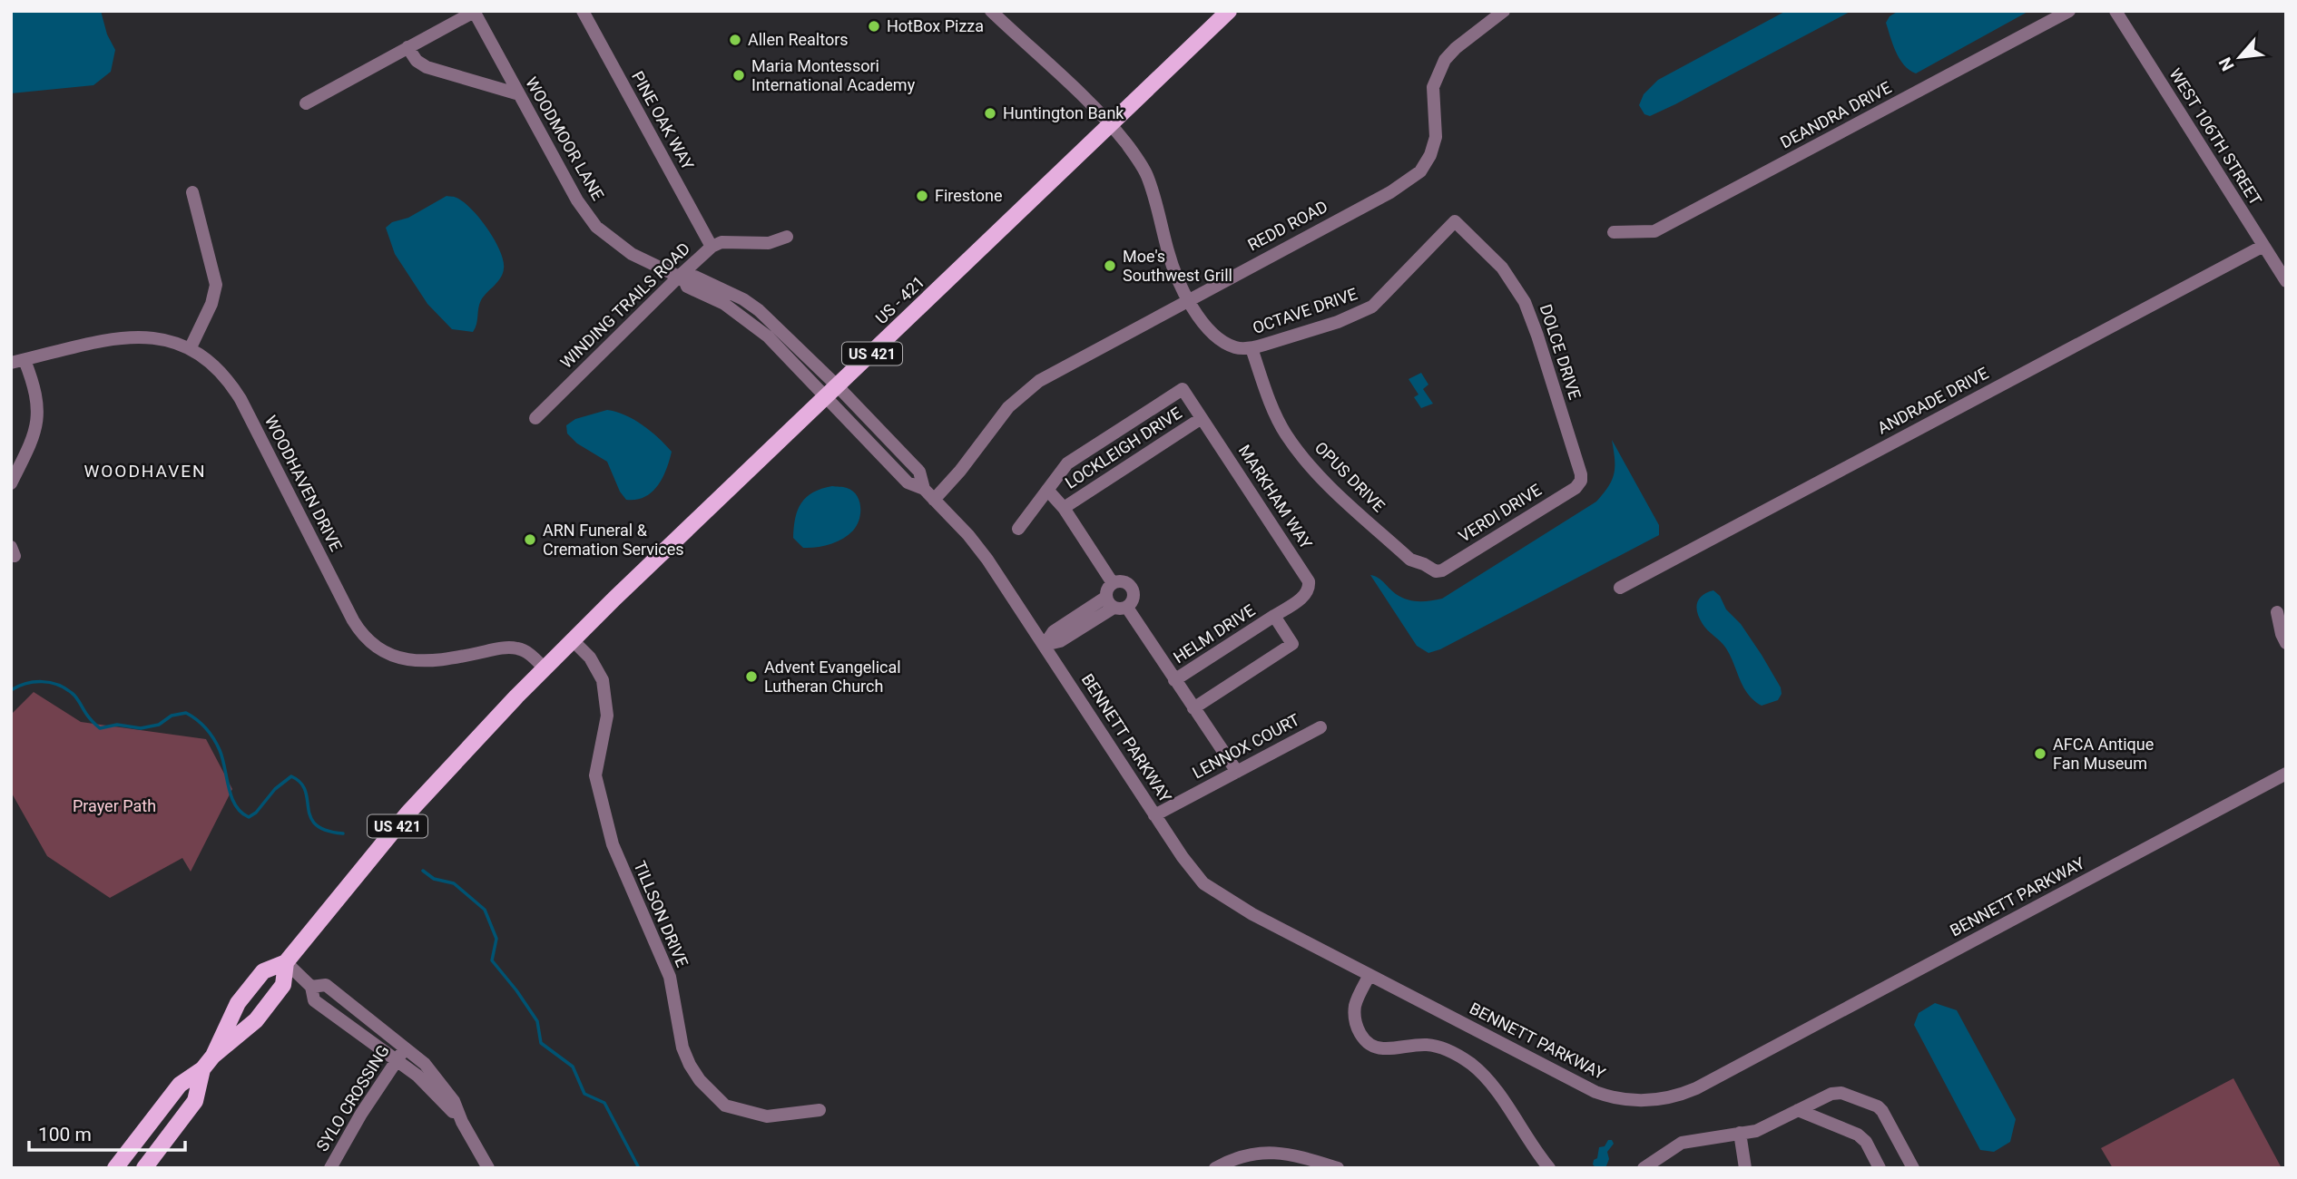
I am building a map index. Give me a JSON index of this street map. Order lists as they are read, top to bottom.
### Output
{
  "streets": {
    "main road": ["US - 421", "US 421"],
    "street": [
      "DEANDRA DRIVE",
      "PINE OAK WAY",
      "WEST 106TH STREET",
      "WOODMOOR LANE",
      "REDD ROAD",
      "WINDING TRAILS ROAD",
      "OCTAVE DRIVE",
      "DOLCE DRIVE",
      "ANDRADE DRIVE",
      "LOCKLEIGH DRIVE",
      "OPUS DRIVE",
      "WOODHAVEN DRIVE",
      "MARKHAM WAY",
      "VERDI DRIVE",
      "HELM DRIVE",
      "BENNETT PARKWAY",
      "LENNOX COURT",
      "TILLSON DRIVE",
      "SYLO CROSSING"
    ]
  },
  "crossings": [
    ["PINE OAK WAY", "WINDING TRAILS ROAD"],
    ["WEST 106TH STREET", "ANDRADE DRIVE"],
    ["WOODMOOR LANE", "US - 421"],
    ["WOODMOOR LANE", "WINDING TRAILS ROAD"],
    ["WOODMOOR LANE", "BENNETT PARKWAY"],
    ["REDD ROAD", "OCTAVE DRIVE"],
    ["REDD ROAD", "BENNETT PARKWAY"],
    ["US - 421", "OCTAVE DRIVE"],
    ["US - 421", "US 421"],
    ["US - 421", "WOODHAVEN DRIVE"],
    ["US - 421", "BENNETT PARKWAY"],
    ["US - 421", "TILLSON DRIVE"],
    ["OCTAVE DRIVE", "DOLCE DRIVE"],
    ["OCTAVE DRIVE", "OPUS DRIVE"],
    ["DOLCE DRIVE", "VERDI DRIVE"],
    ["LOCKLEIGH DRIVE", "MARKHAM WAY"],
    ["OPUS DRIVE", "VERDI DRIVE"],
    ["MARKHAM WAY", "HELM DRIVE"],
    ["BENNETT PARKWAY", "LENNOX COURT"]
  ],
  "districts": ["WOODHAVEN"],
  "parks": ["Prayer Path"],
  "places": [
    "HotBox Pizza",
    "Allen Realtors",
    "Maria Montessori International Academy",
    "Huntington Bank",
    "Firestone",
    "Moe's Southwest Grill",
    "ARN Funeral & Cremation Services",
    "Advent Evangelical Lutheran Church",
    "AFCA Antique Fan Museum"
  ],
  "scale_bar": "100 m",
  "north": "bottom left"
}
